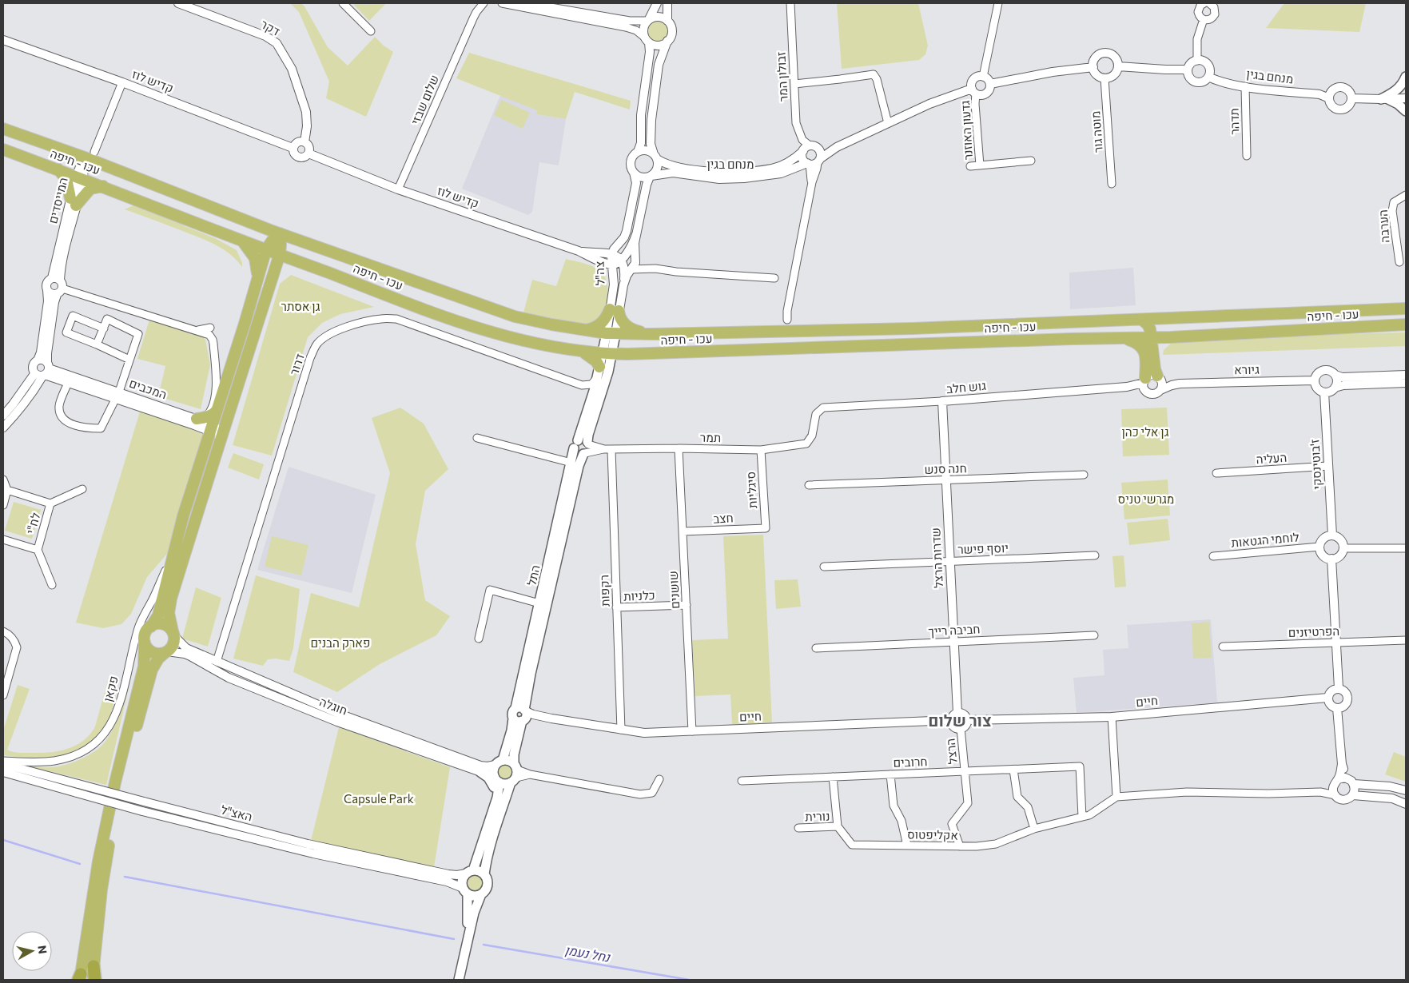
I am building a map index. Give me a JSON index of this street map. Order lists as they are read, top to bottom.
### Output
{
  "streets": {
    "highway": ["עכו - חיפה"],
    "main road": ["צה\"ל", "התל"],
    "street": [
      "דקר",
      "זבולון המר",
      "מנחם בגין",
      "קדיש לוז",
      "שלום שבזי",
      "תדהר",
      "גדעון האוזנר",
      "מוטה גור",
      "המייסדים",
      "הערבה",
      "דרור",
      "גיורא",
      "גוש חלב",
      "המכבים",
      "תמר",
      "העליה",
      "ז'בוטינסקי",
      "חנה סנש",
      "סיגליות",
      "חצב",
      "לח\"י",
      "לוחמי הגטאות",
      "יוסף פישר",
      "שדרות הרצל",
      "שושנים",
      "רקפות",
      "כלניות",
      "חביבה רייך",
      "הפרטיזנים",
      "פקאן",
      "חיים",
      "חוגלה",
      "הרצל",
      "חרובים",
      "האצ\"ל",
      "נורית",
      "אקליפטוס"
    ]
  },
  "crossings": [
    ["דקר", "קדיש לוז"],
    ["זבולון המר", "מנחם בגין"],
    ["מנחם בגין", "תדהר"],
    ["מנחם בגין", "צה\"ל"],
    ["קדיש לוז", "שלום שבזי"],
    ["קדיש לוז", "צה\"ל"],
    ["עכו - חיפה", "המייסדים"],
    ["עכו - חיפה", "צה\"ל"],
    ["עכו - חיפה", "התל"],
    ["צה\"ל", "התל"],
    ["דרור", "חוגלה"],
    ["גיורא", "גוש חלב"],
    ["גיורא", "ז'בוטינסקי"],
    ["גוש חלב", "תמר"],
    ["גוש חלב", "שדרות הרצל"],
    ["תמר", "סיגליות"],
    ["תמר", "התל"],
    ["תמר", "שושנים"],
    ["תמר", "רקפות"],
    ["העליה", "ז'בוטינסקי"],
    ["ז'בוטינסקי", "לוחמי הגטאות"],
    ["חנה סנש", "שדרות הרצל"],
    ["סיגליות", "חצב"],
    ["חצב", "שושנים"],
    ["יוסף פישר", "שדרות הרצל"],
    ["שדרות הרצל", "חביבה רייך"],
    ["שדרות הרצל", "חיים"],
    ["שדרות הרצל", "הרצל"],
    ["התל", "חיים"],
    ["התל", "חוגלה"],
    ["התל", "האצ\"ל"],
    ["שושנים", "כלניות"],
    ["שושנים", "חיים"],
    ["רקפות", "כלניות"],
    ["רקפות", "חיים"],
    ["חיים", "הרצל"],
    ["הרצל", "חרובים"],
    ["הרצל", "אקליפטוס"],
    ["חרובים", "אקליפטוס"],
    ["נורית", "אקליפטוס"]
  ],
  "districts": ["צור שלום"],
  "water": ["נחל נעמן"],
  "parks": [
    "גן אסתר",
    "גן אלי כהן",
    "מגרשי טניס",
    "פארק הבנים",
    "Capsule Park"
  ],
  "north": "right"
}
